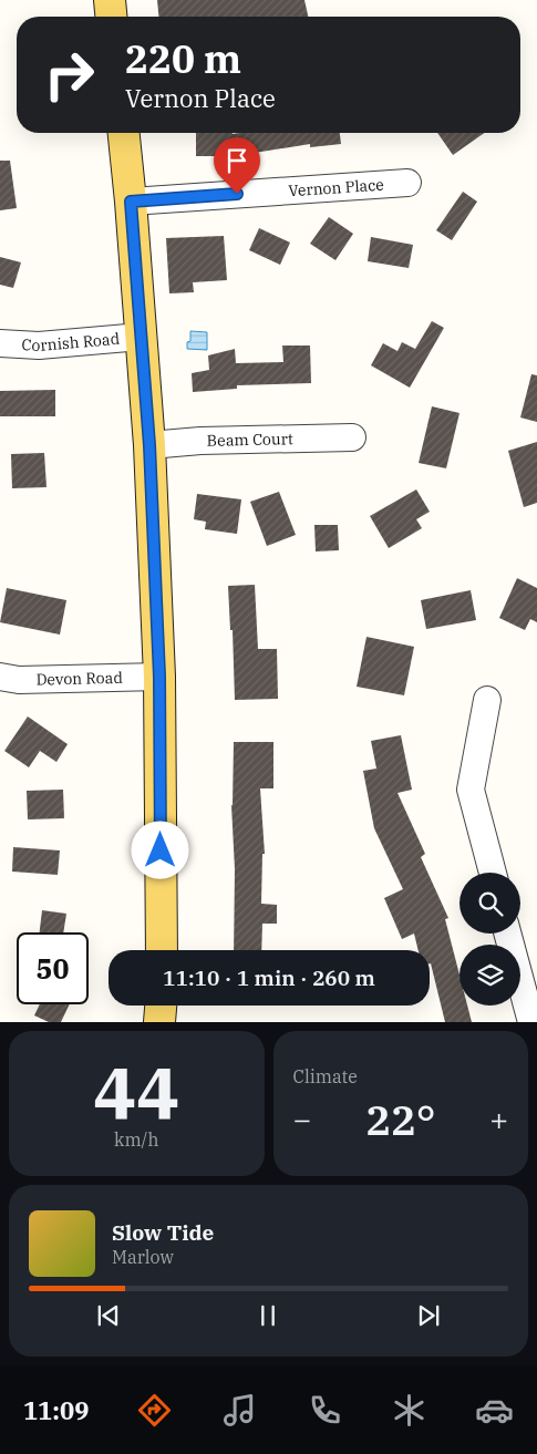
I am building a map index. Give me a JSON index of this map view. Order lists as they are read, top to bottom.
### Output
{
  "streets": {
    "street": [
      "Vernon Place",
      "Cornish Road",
      "Beam Court",
      "Devon Road"
    ]
  },
  "page": {
    "turn": ["220 m", "Vernon Place"],
    "limit": "50",
    "trip": "11:10 · 1 min · 260 m",
    "tile": [
      ["44", "km/h"],
      "Climate"
    ],
    "heat": ["−", "22°", "+"],
    "song": ["Slow Tide", "Marlow"],
    "tabs": "11:09"
  }
}
